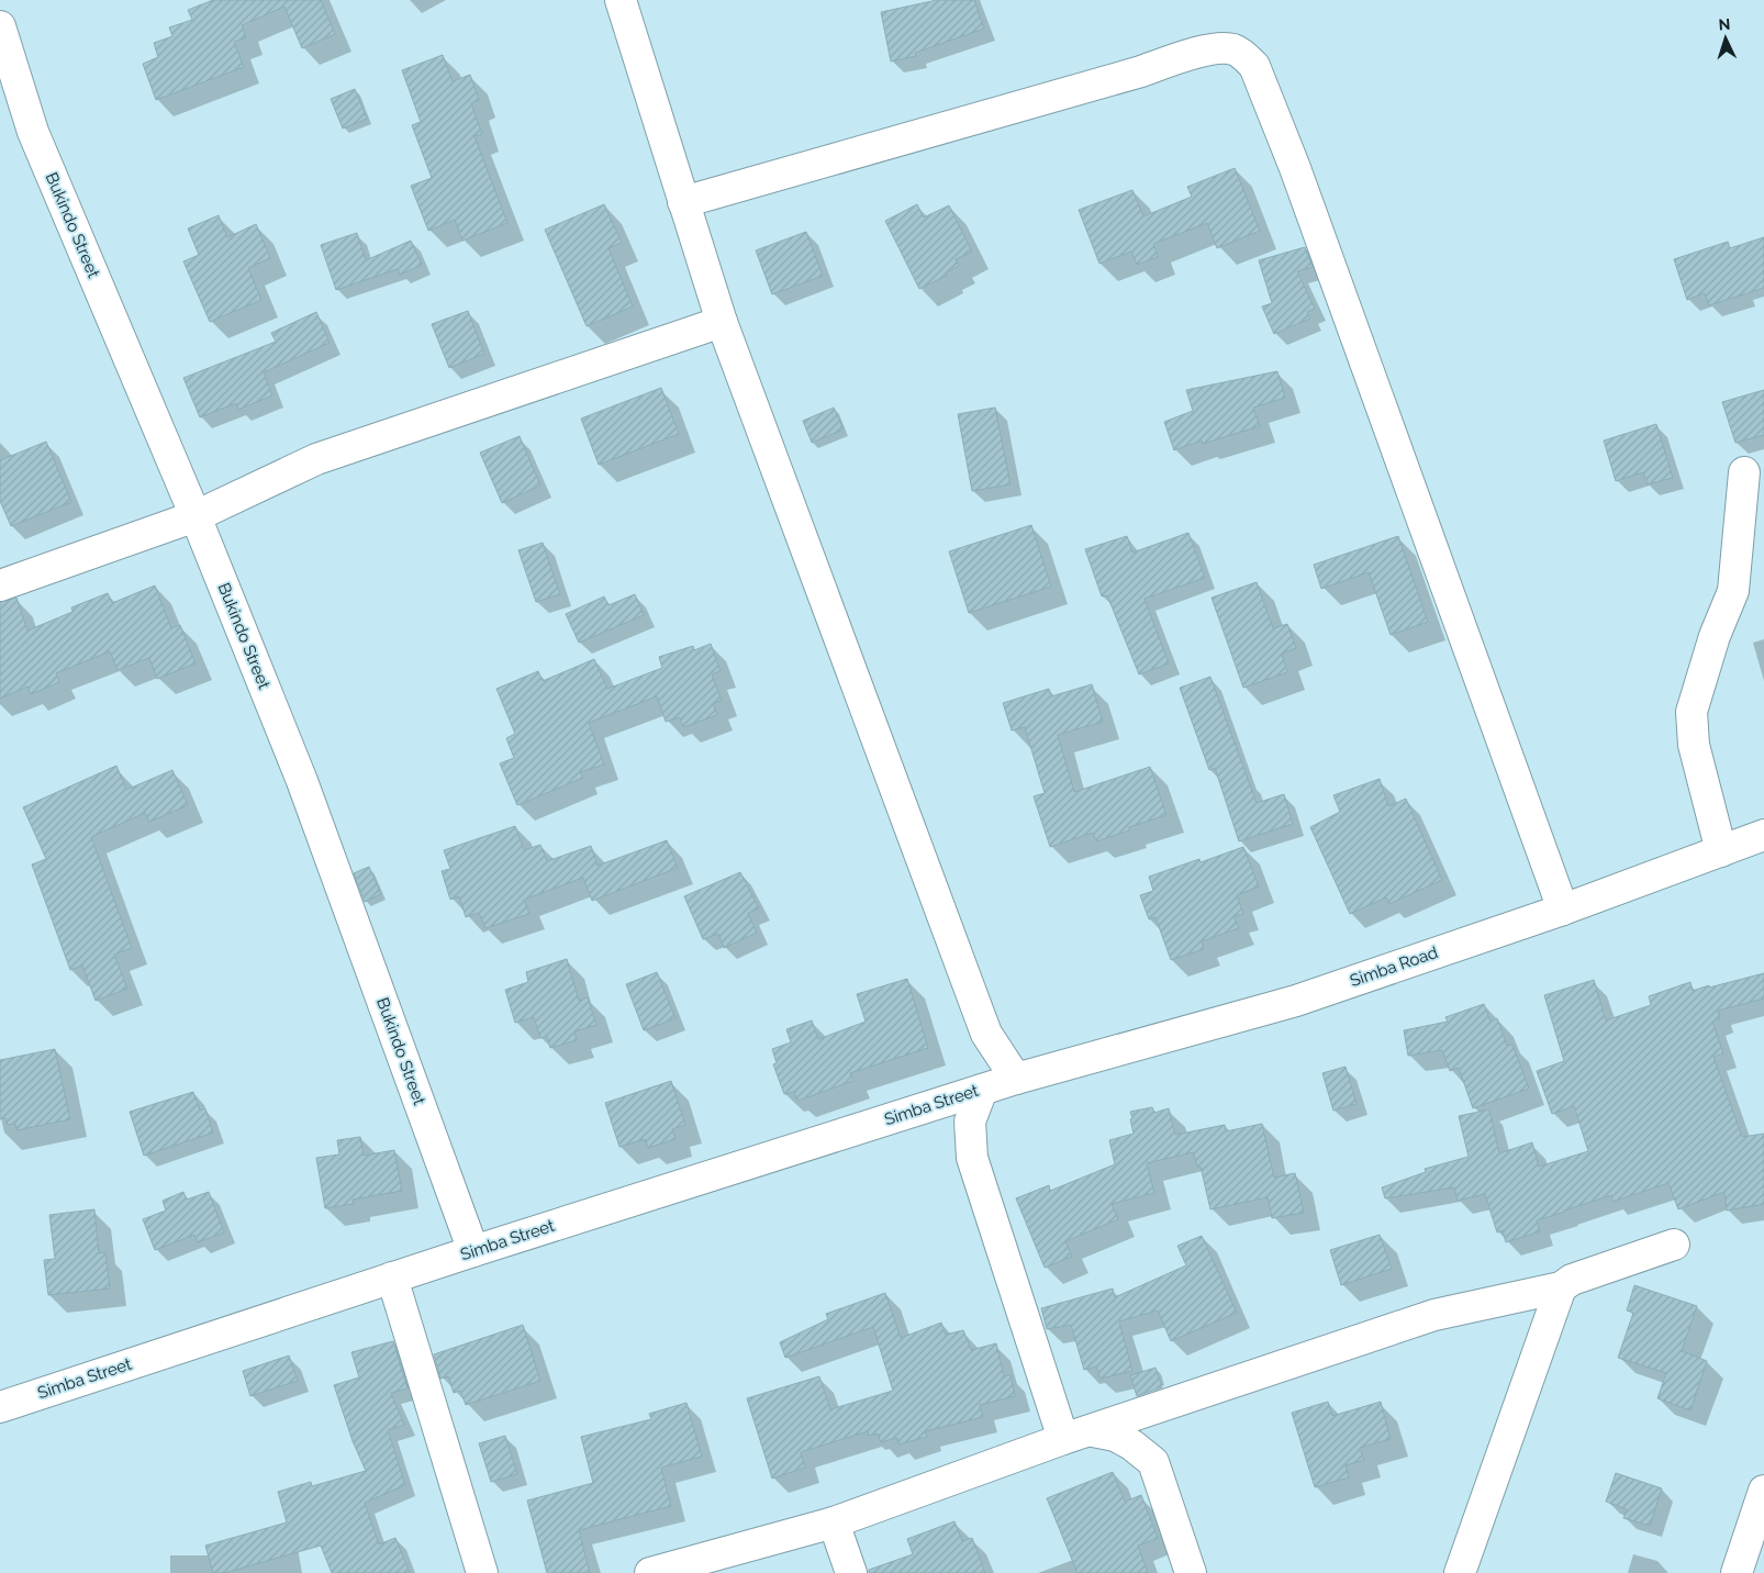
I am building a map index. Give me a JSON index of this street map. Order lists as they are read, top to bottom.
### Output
{
  "streets": {
    "street": ["Bukindo Street", "Simba Road", "Simba Street"]
  },
  "crossings": [
    ["Bukindo Street", "Simba Street"],
    ["Simba Road", "Simba Street"]
  ],
  "north": "top"
}
